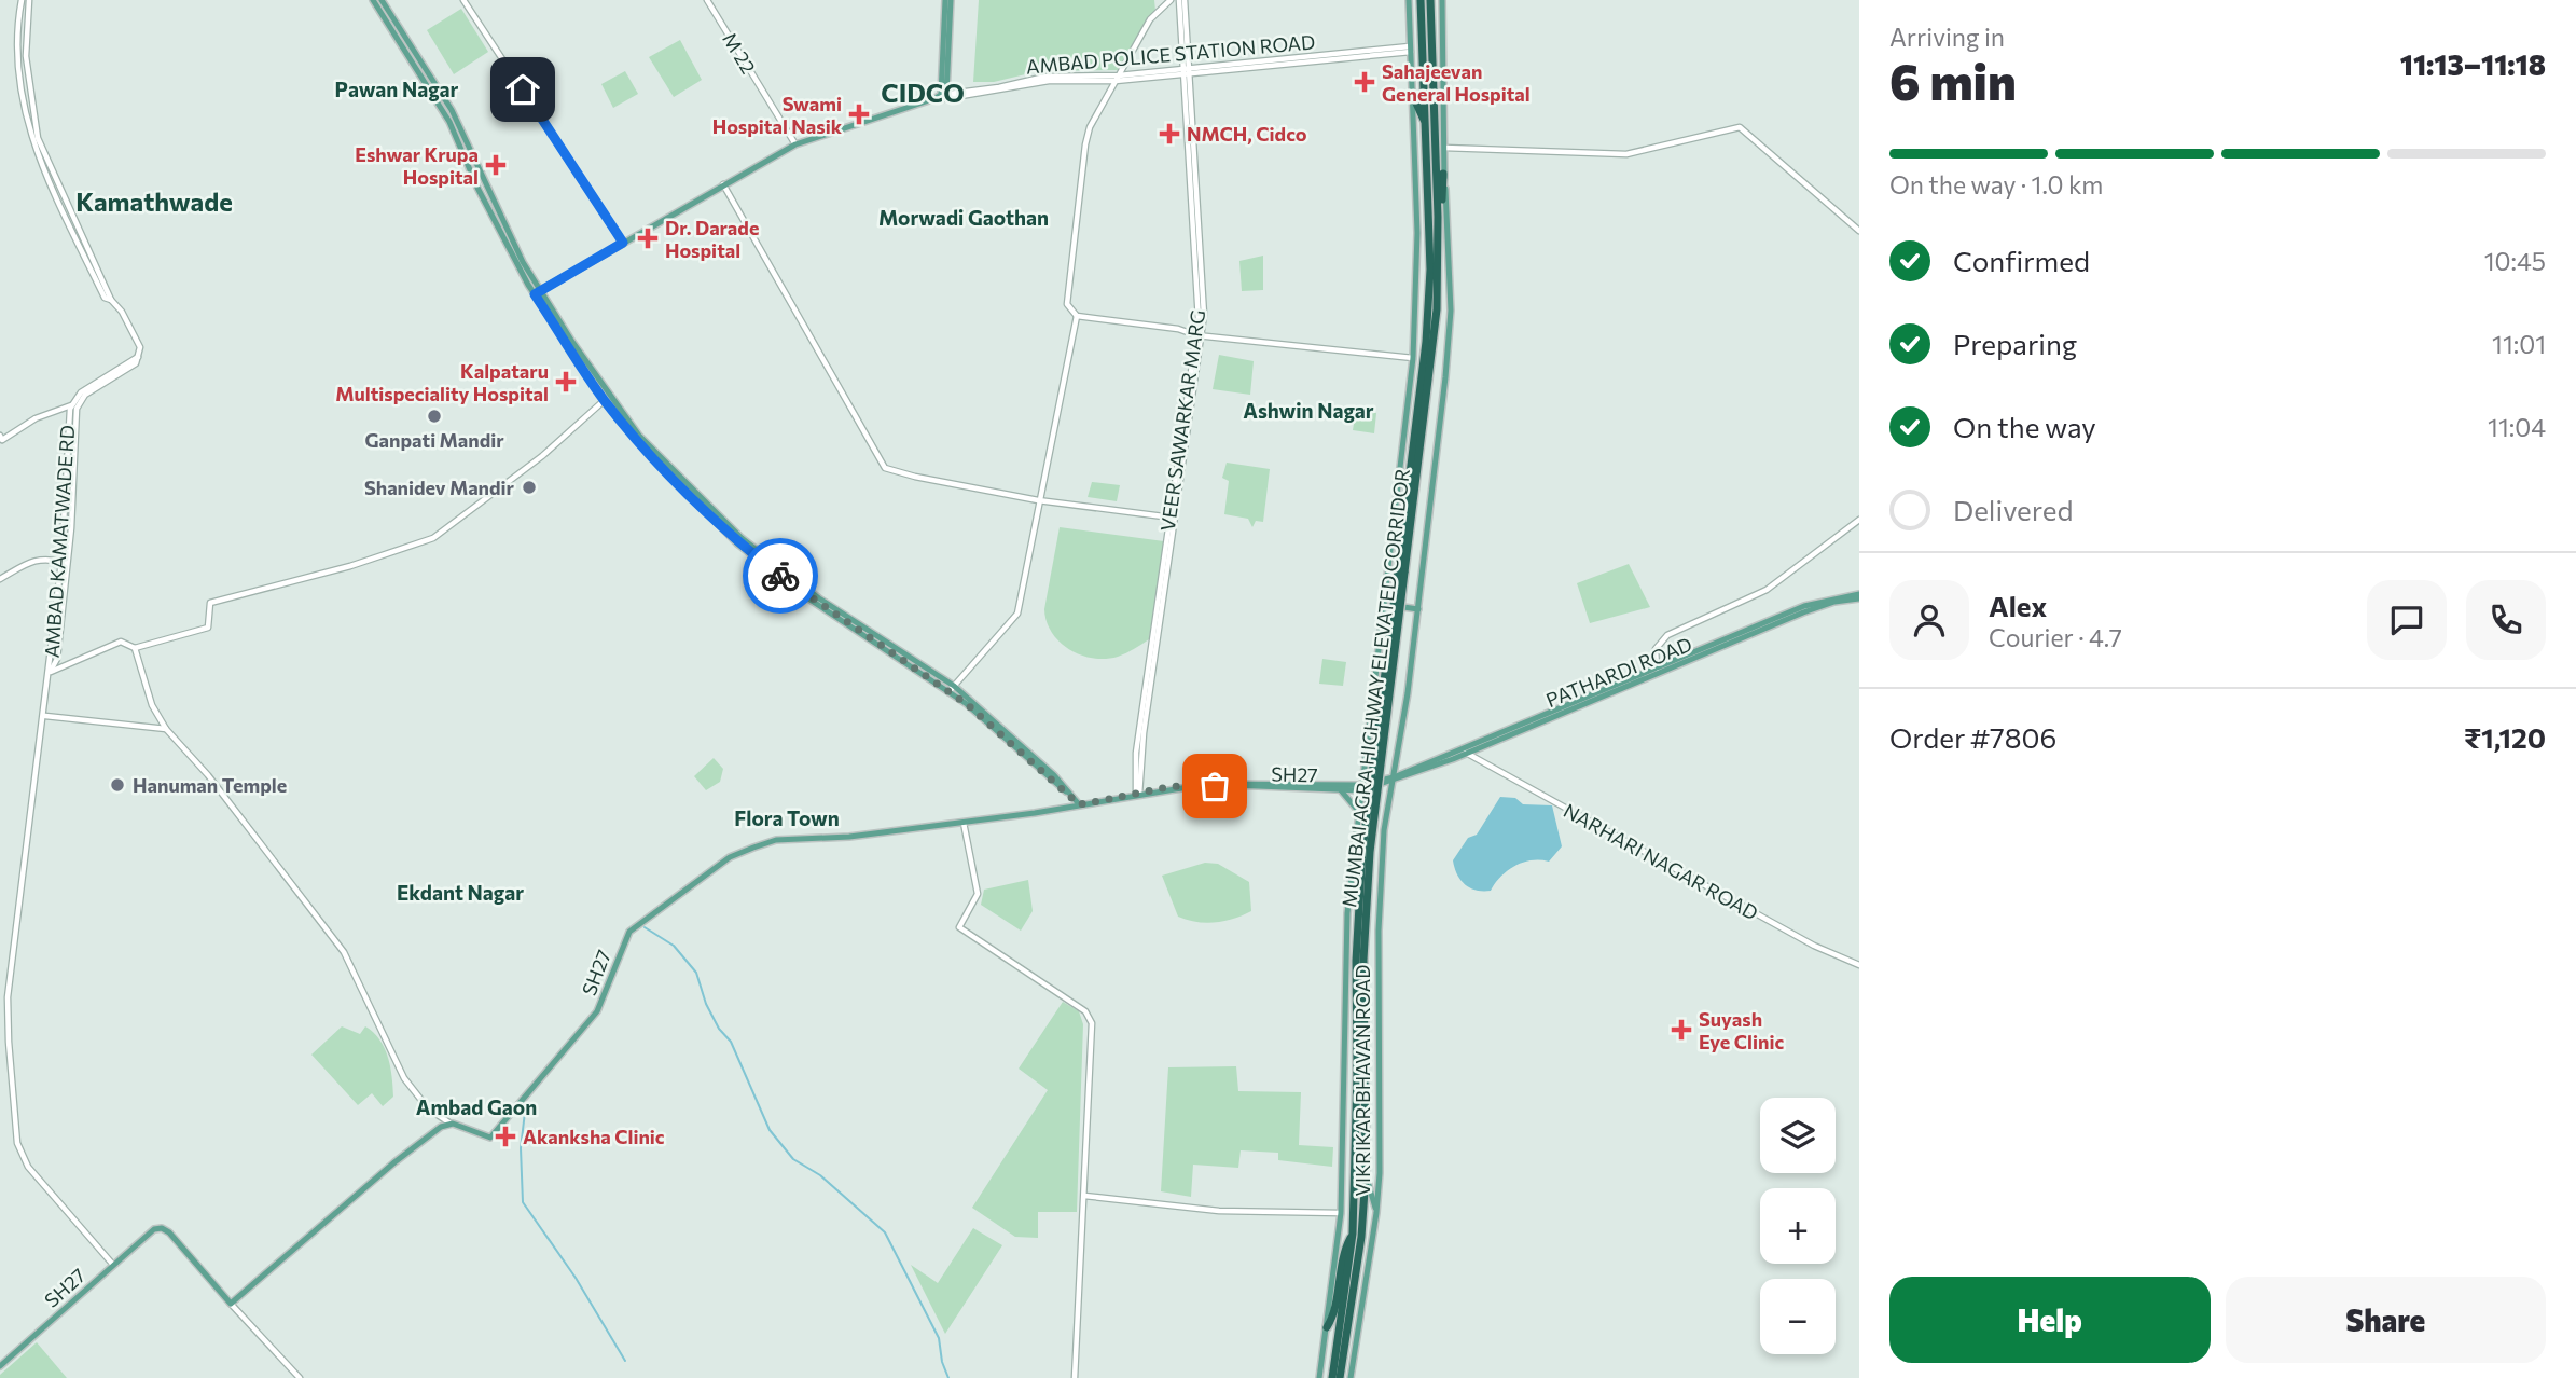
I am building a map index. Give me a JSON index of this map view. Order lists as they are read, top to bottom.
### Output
{
  "streets": {
    "highway": ["MUMBAI AGRA HIGHWAY ELEVATED CORRIDOR"],
    "main road": [
      "AMBAD POLICE STATION ROAD",
      "PATHARDI ROAD",
      "SH27",
      "VIKRIKAR BHAVAN ROAD"
    ],
    "street": [
      "M 22",
      "VEER SAWARKAR MARG",
      "AMBAD KAMATWADE RD",
      "NARHARI NAGAR ROAD"
    ]
  },
  "crossings": [
    ["M 22", "AMBAD POLICE STATION ROAD"],
    ["AMBAD POLICE STATION ROAD", "VEER SAWARKAR MARG"],
    ["AMBAD POLICE STATION ROAD", "VIKRIKAR BHAVAN ROAD"],
    ["VEER SAWARKAR MARG", "SH27"],
    ["AMBAD KAMATWADE RD", "SH27"],
    ["PATHARDI ROAD", "SH27"],
    ["PATHARDI ROAD", "NARHARI NAGAR ROAD"],
    ["SH27", "NARHARI NAGAR ROAD"],
    ["SH27", "VIKRIKAR BHAVAN ROAD"]
  ],
  "districts": [
    "Pawan Nagar",
    "CIDCO",
    "Kamathwade",
    "Morwadi Gaothan",
    "Ashwin Nagar",
    "Flora Town",
    "Ekdant Nagar",
    "Ambad Gaon"
  ],
  "places": {
    "health": [
      "Sahajeevan General Hospital",
      "Swami Hospital Nasik",
      "NMCH, Cidco",
      "Eshwar Krupa Hospital",
      "Dr. Darade Hospital",
      "Kalpataru Multispeciality Hospital",
      "Suyash Eye Clinic",
      "Akanksha Clinic"
    ],
    "other": ["Ganpati Mandir", "Shanidev Mandir", "Hanuman Temple"]
  },
  "page": {
    "heading": ["6 min", "Arriving in", "11:13–11:18"],
    "panel": [
      "Alex",
      "Courier · 4.7",
      "Order #7806",
      "₹1,120"
    ],
    "bar": "On the way · 1.0 km",
    "list": [
      ["Confirmed", "10:45"],
      ["Preparing", "11:01"],
      ["On the way", "11:04"],
      "Delivered"
    ],
    "map_buttons": ["+", "−"],
    "buttons": ["Help", "Share"]
  }
}
